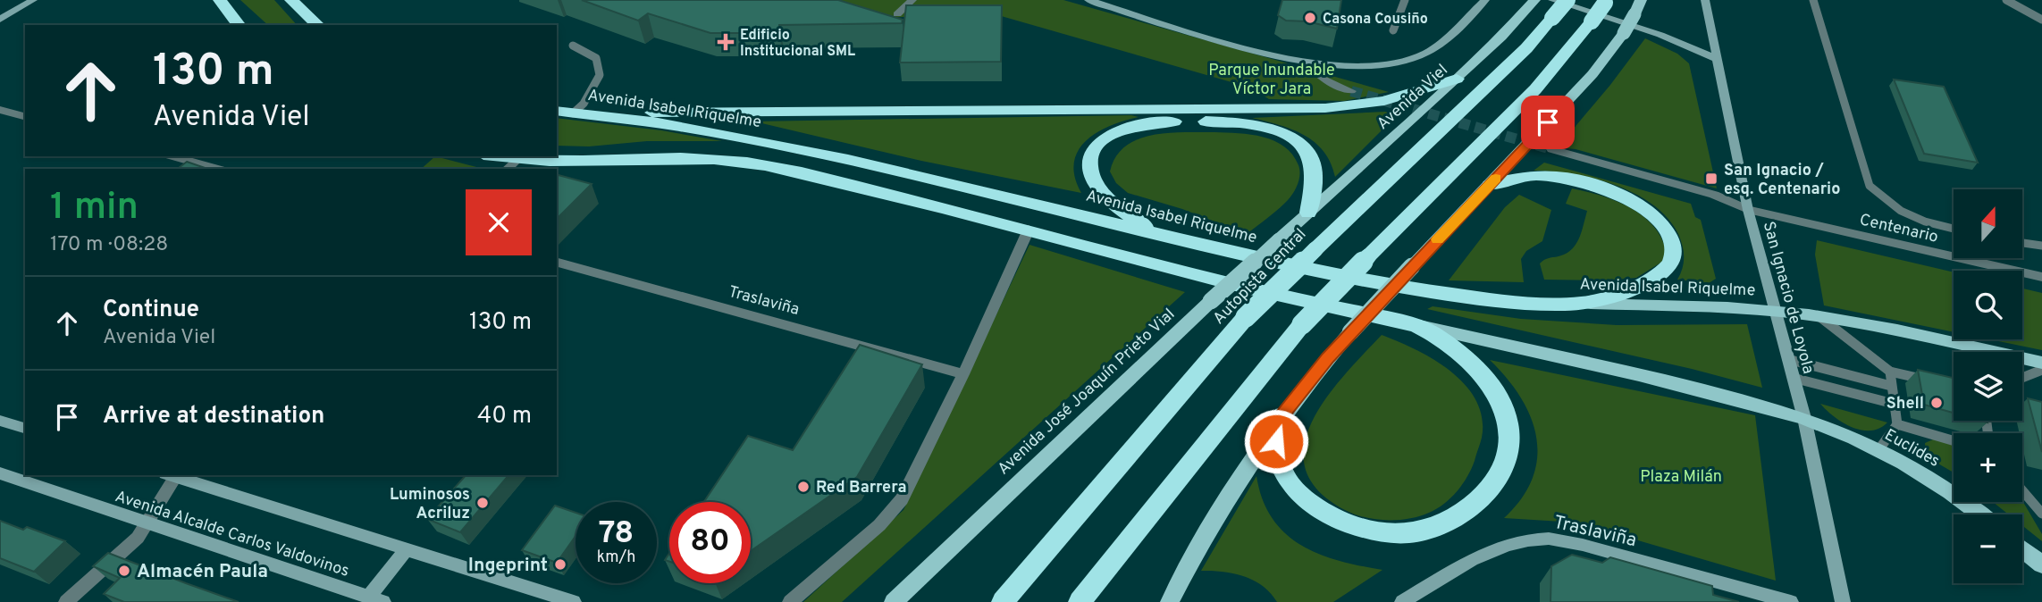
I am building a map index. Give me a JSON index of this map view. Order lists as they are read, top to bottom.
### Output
{
  "streets": {
    "highway": ["Avenida Isabel Riquelme", "Autopista Central"],
    "main road": ["Avenida Viel", "Avenida José Joaquín Prieto Vial", "Euclides"],
    "street": [
      "Centenario",
      "San Ignacio de Loyola",
      "Traslaviña",
      "Avenida Alcalde Carlos Valdovinos"
    ]
  },
  "crossings": [
    ["Avenida Viel", "Avenida José Joaquín Prieto Vial"],
    ["Avenida Isabel Riquelme", "San Ignacio de Loyola"],
    ["Centenario", "San Ignacio de Loyola"],
    ["San Ignacio de Loyola", "Euclides"]
  ],
  "parks": ["Parque Inundable Víctor Jara", "Plaza Milán"],
  "places": {
    "other": [
      "Casona Cousiño",
      "Shell",
      "Red Barrera",
      "Luminosos Acriluz",
      "Ingeprint",
      "Almacén Paula"
    ],
    "health": ["Edificio Institucional SML"],
    "transit": ["San Ignacio / esq. Centenario"]
  },
  "north": "top",
  "page": {
    "turn": ["130 m", "Avenida Viel"],
    "heading": ["1 min", "170 m · 08:28"],
    "map_buttons": ["+", "−"],
    "list": [
      {
        "name": "Continue",
        "note": "Avenida Viel",
        "value": "130 m"
      },
      {
        "name": "Arrive at destination",
        "value": "40 m"
      }
    ],
    "speed": "78 km/h",
    "limit": "80"
  }
}
